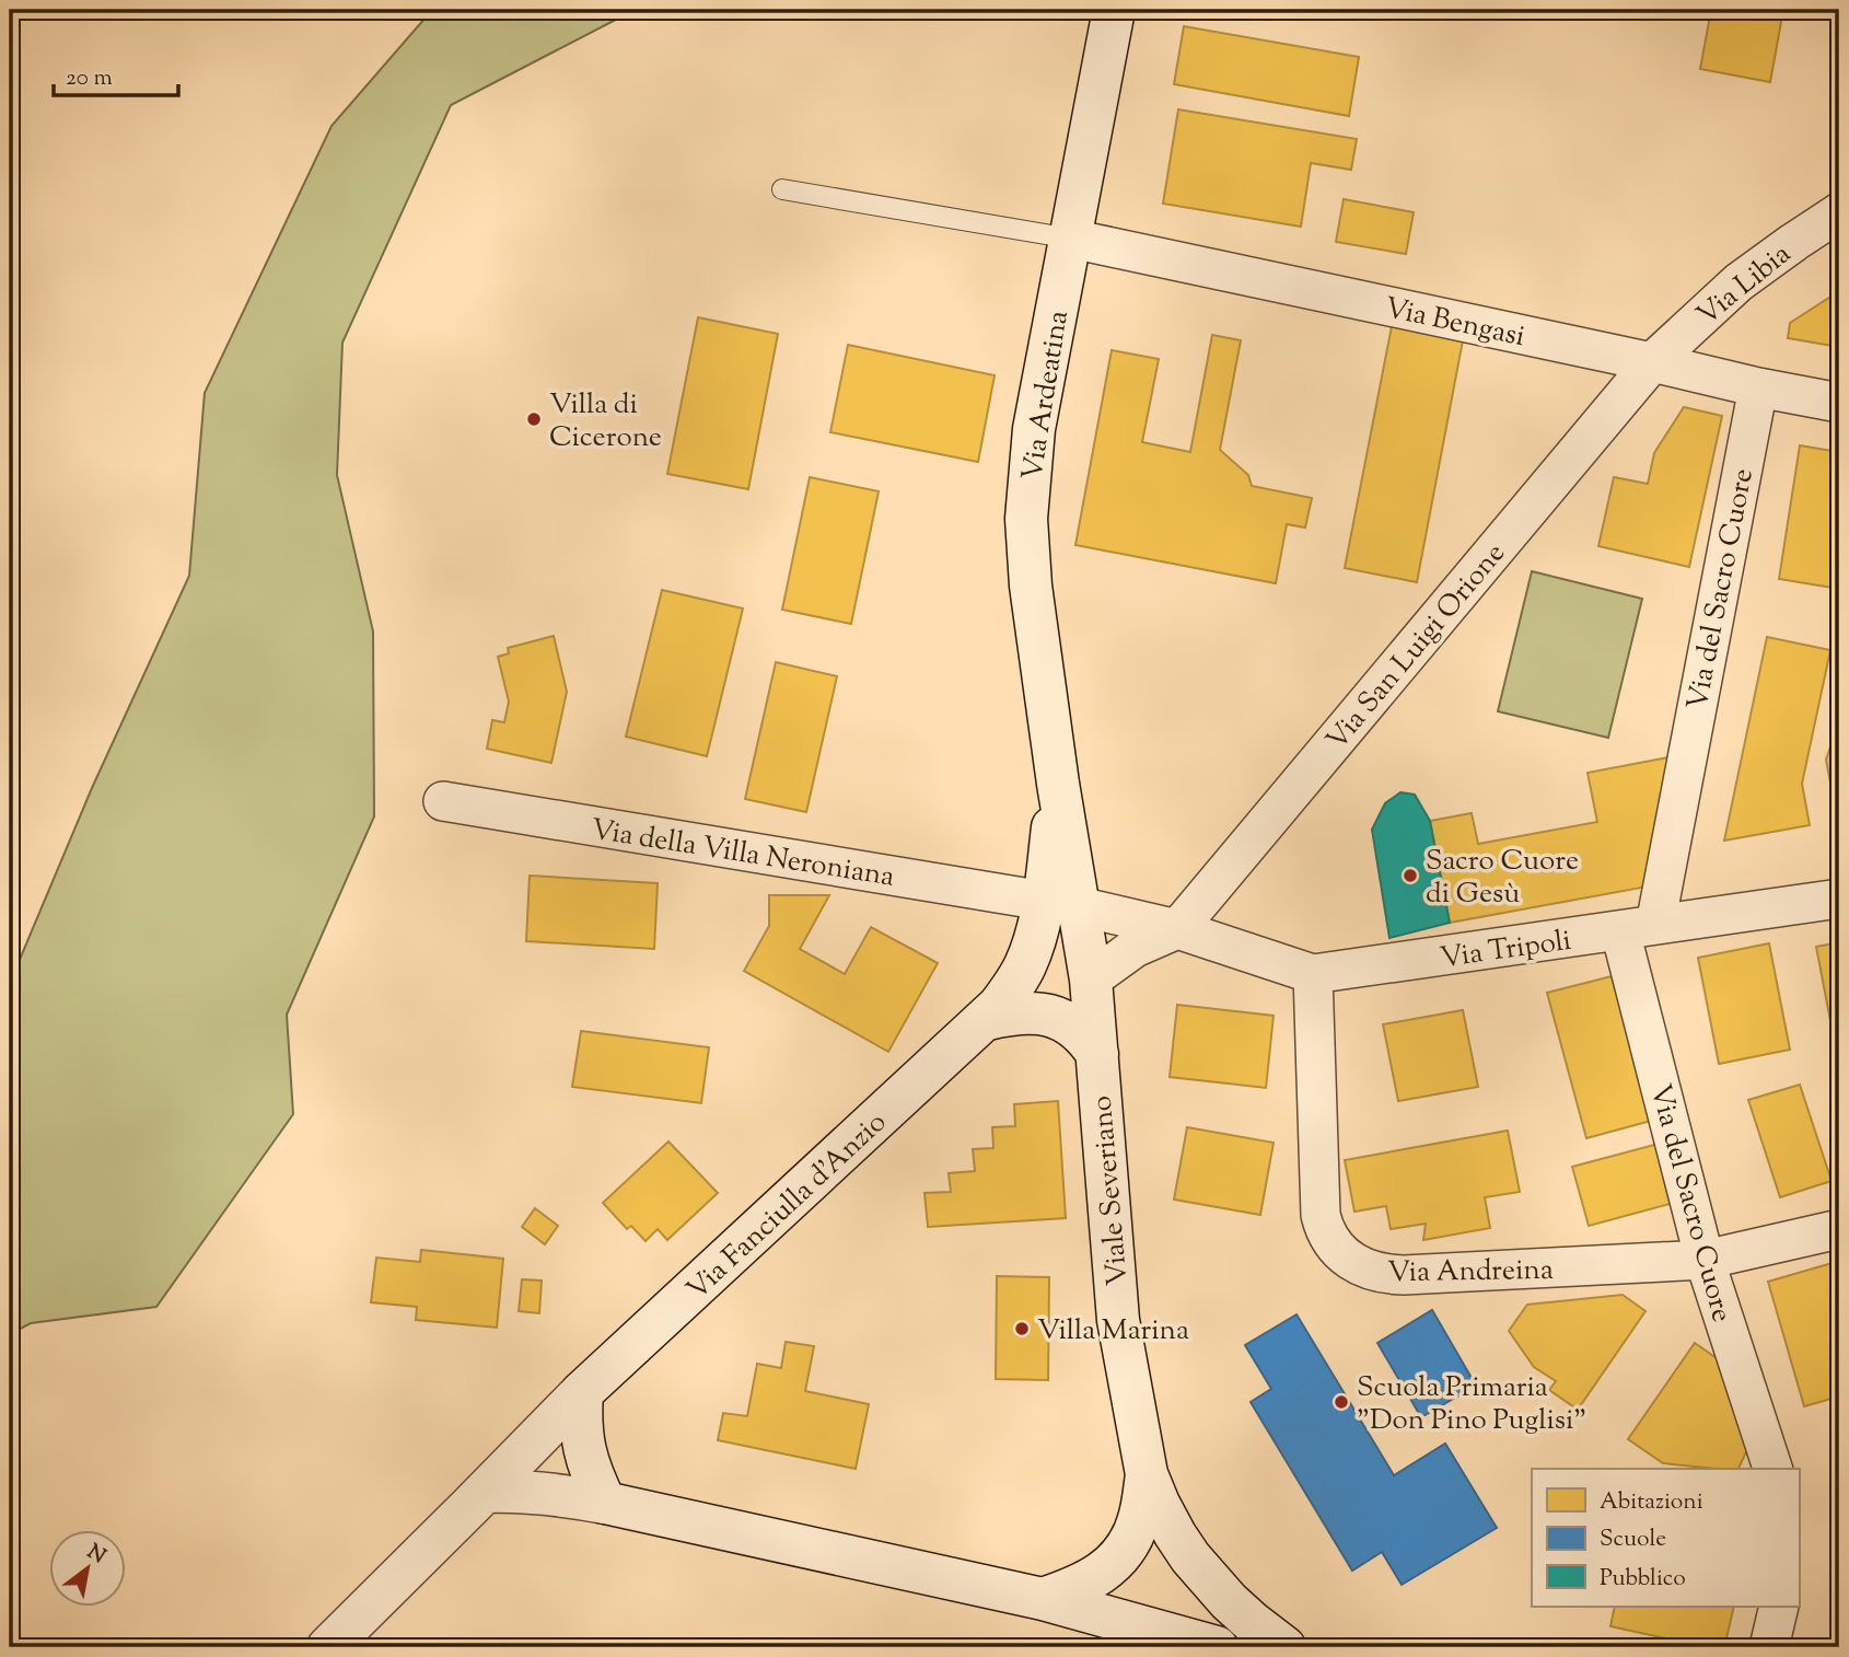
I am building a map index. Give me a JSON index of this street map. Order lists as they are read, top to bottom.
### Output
{
  "streets": {
    "main road": ["Via Ardeatina", "Viale Severiano", "Via Fanciulla d'Anzio"],
    "street": [
      "Via Libia",
      "Via Bengasi",
      "Via del Sacro Cuore",
      "Via San Luigi Orione",
      "Via della Villa Neroniana",
      "Via Tripoli",
      "Via Andreina"
    ]
  },
  "crossings": [
    ["Via Libia", "Via Bengasi"],
    ["Via Libia", "Via San Luigi Orione"],
    ["Via Bengasi", "Via Ardeatina"],
    ["Via Bengasi", "Via del Sacro Cuore"],
    ["Via Bengasi", "Via San Luigi Orione"],
    ["Via Ardeatina", "Via della Villa Neroniana"],
    ["Via Ardeatina", "Via Tripoli"],
    ["Via Ardeatina", "Viale Severiano"],
    ["Via Ardeatina", "Via Fanciulla d'Anzio"],
    ["Via del Sacro Cuore", "Via Tripoli"],
    ["Via del Sacro Cuore", "Via Andreina"],
    ["Via San Luigi Orione", "Via Tripoli"],
    ["Via della Villa Neroniana", "Via Tripoli"],
    ["Via della Villa Neroniana", "Viale Severiano"],
    ["Via della Villa Neroniana", "Via Fanciulla d'Anzio"],
    ["Via Tripoli", "Viale Severiano"],
    ["Via Tripoli", "Via Fanciulla d'Anzio"],
    ["Via Tripoli", "Via Andreina"],
    ["Viale Severiano", "Via Fanciulla d'Anzio"]
  ],
  "places": [
    "Villa di Cicerone",
    "Sacro Cuore di Gesù",
    "Villa Marina",
    "Scuola Primaria \"Don Pino Puglisi\""
  ],
  "legend": ["Abitazioni", "Scuole", "Pubblico"],
  "scale_bar": "20 m",
  "north": "top right"
}
